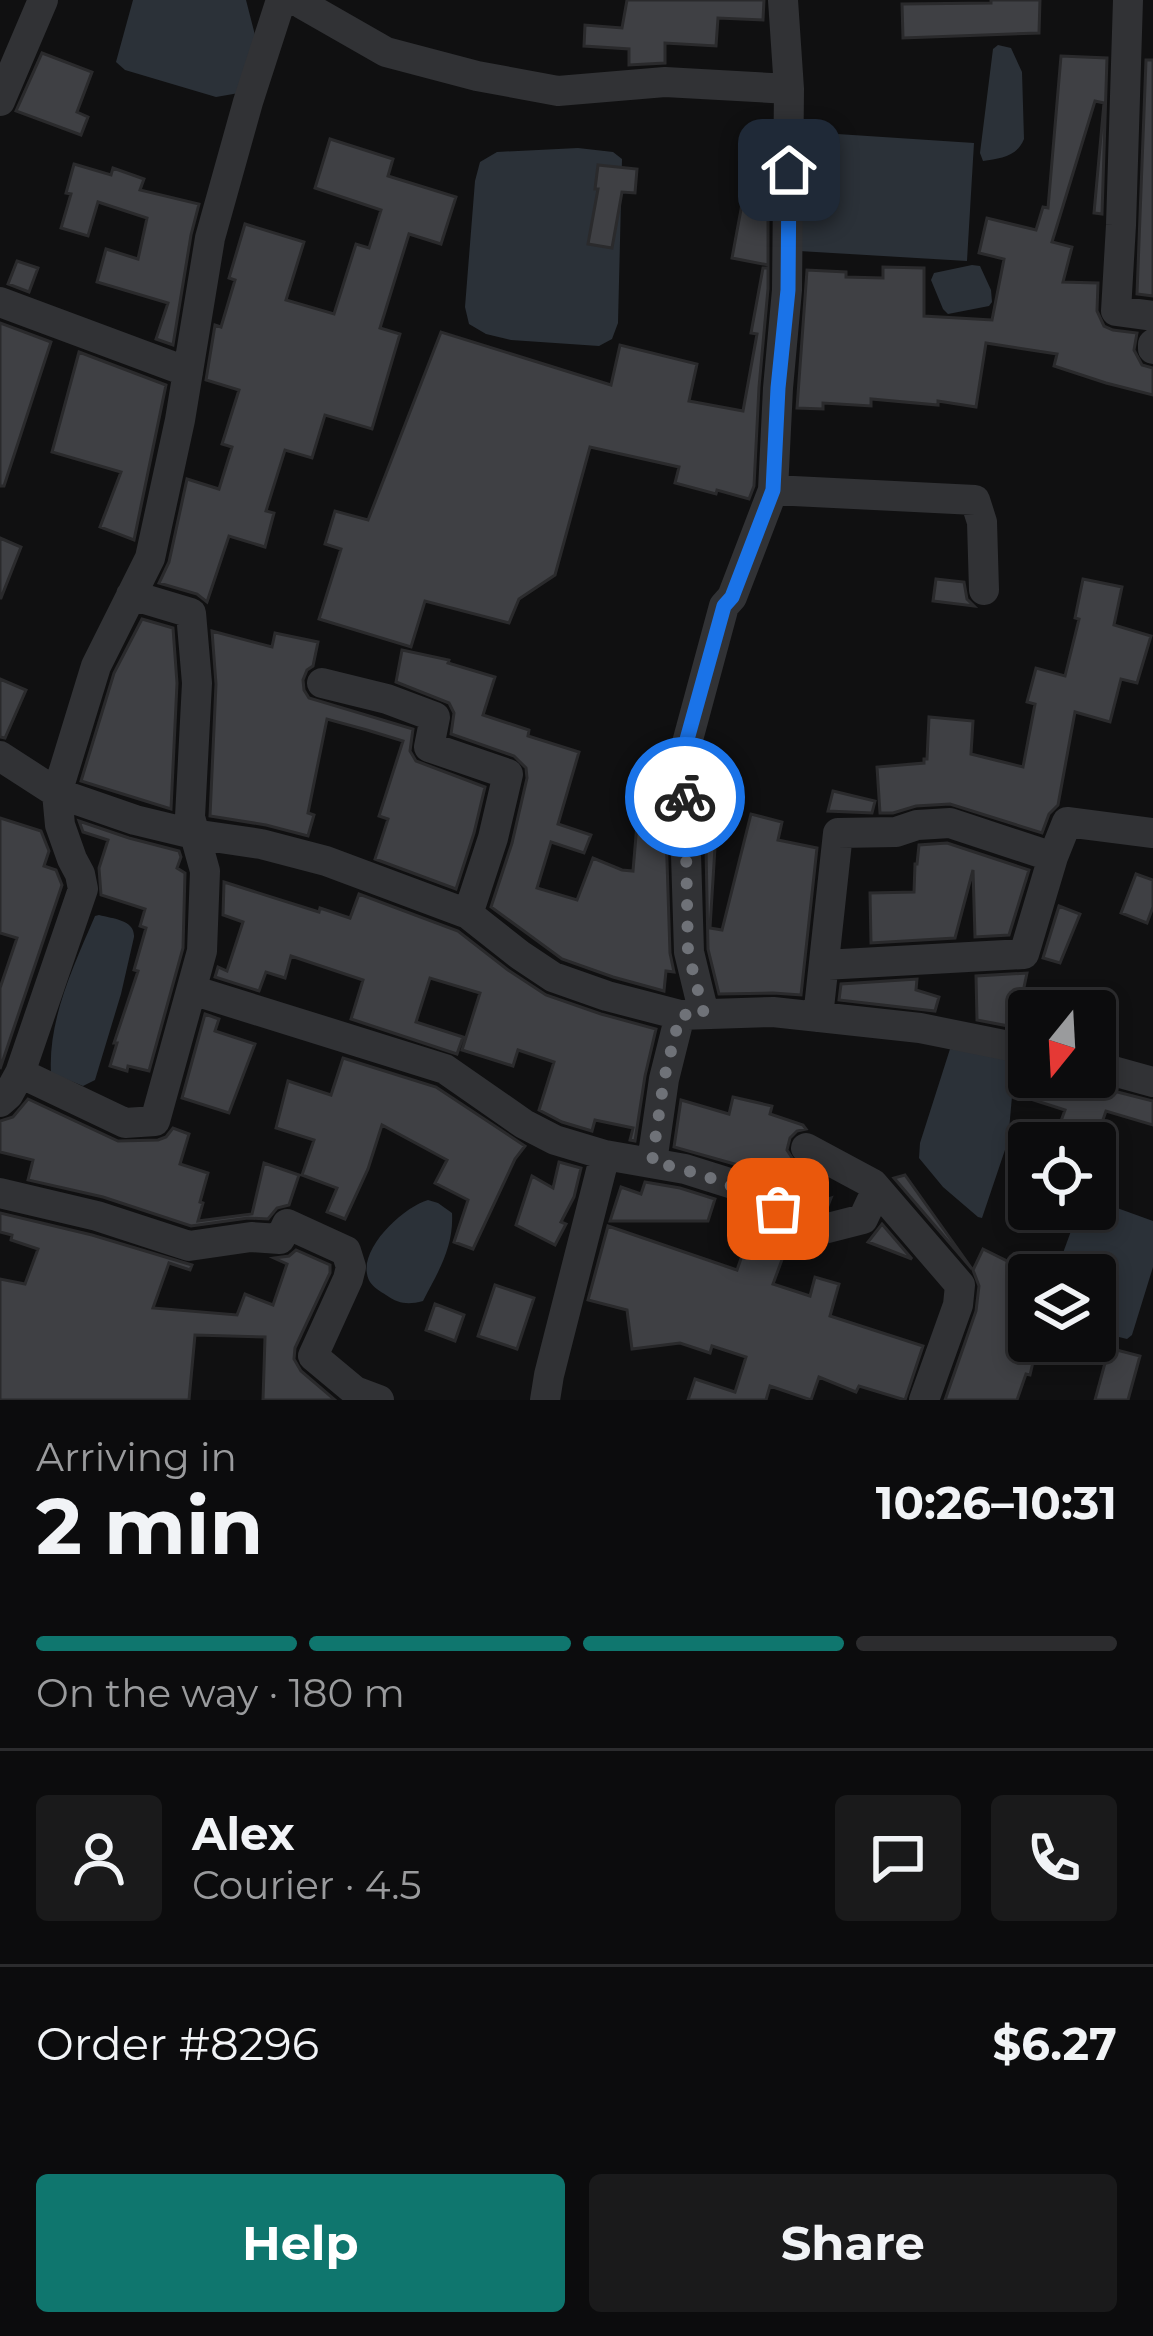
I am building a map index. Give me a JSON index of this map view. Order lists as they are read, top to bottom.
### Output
{
  "north": "bottom",
  "page": {
    "heading": ["2 min", "Arriving in", "10:26–10:31"],
    "panel": [
      "Alex",
      "Courier · 4.5",
      "Order #8296",
      "$6.27"
    ],
    "bar": "On the way · 180 m",
    "buttons": ["Help", "Share"]
  }
}
